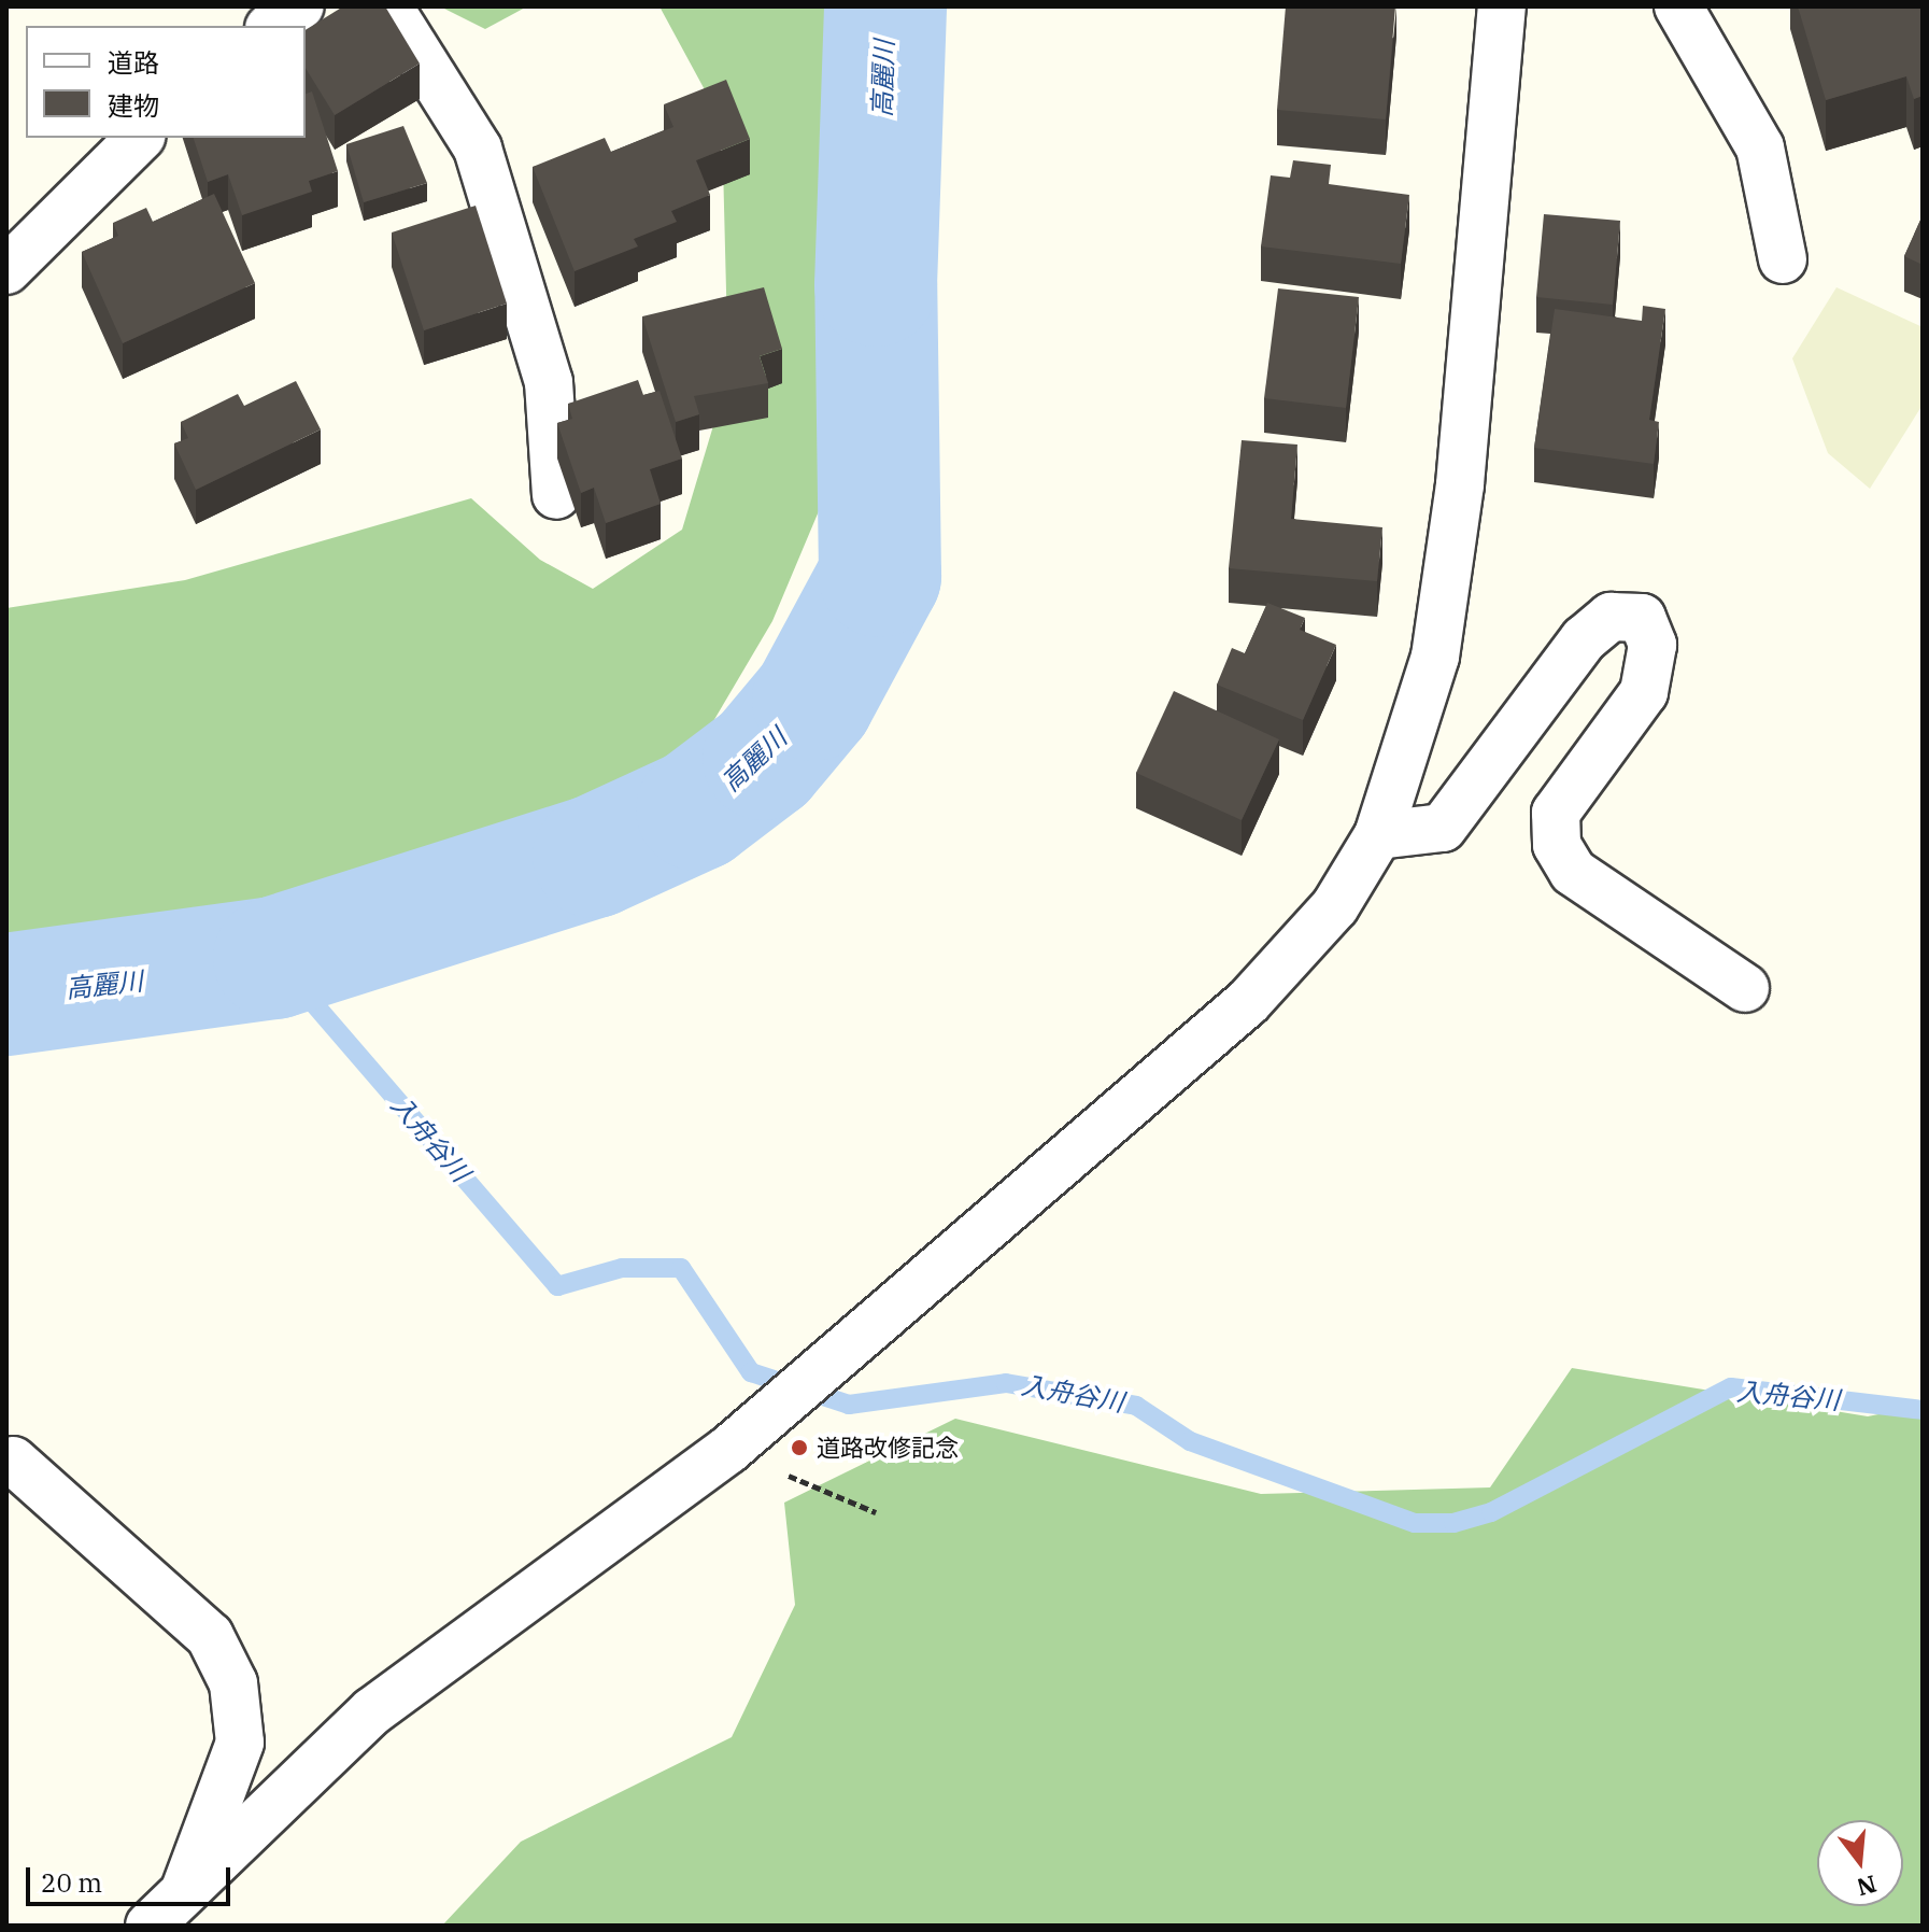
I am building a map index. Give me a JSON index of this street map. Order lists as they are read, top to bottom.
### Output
{
  "water": ["高麗川", "入舟谷川"],
  "places": ["道路改修記念"],
  "legend": ["道路", "建物"],
  "scale_bar": "20 m",
  "north": "bottom"
}
